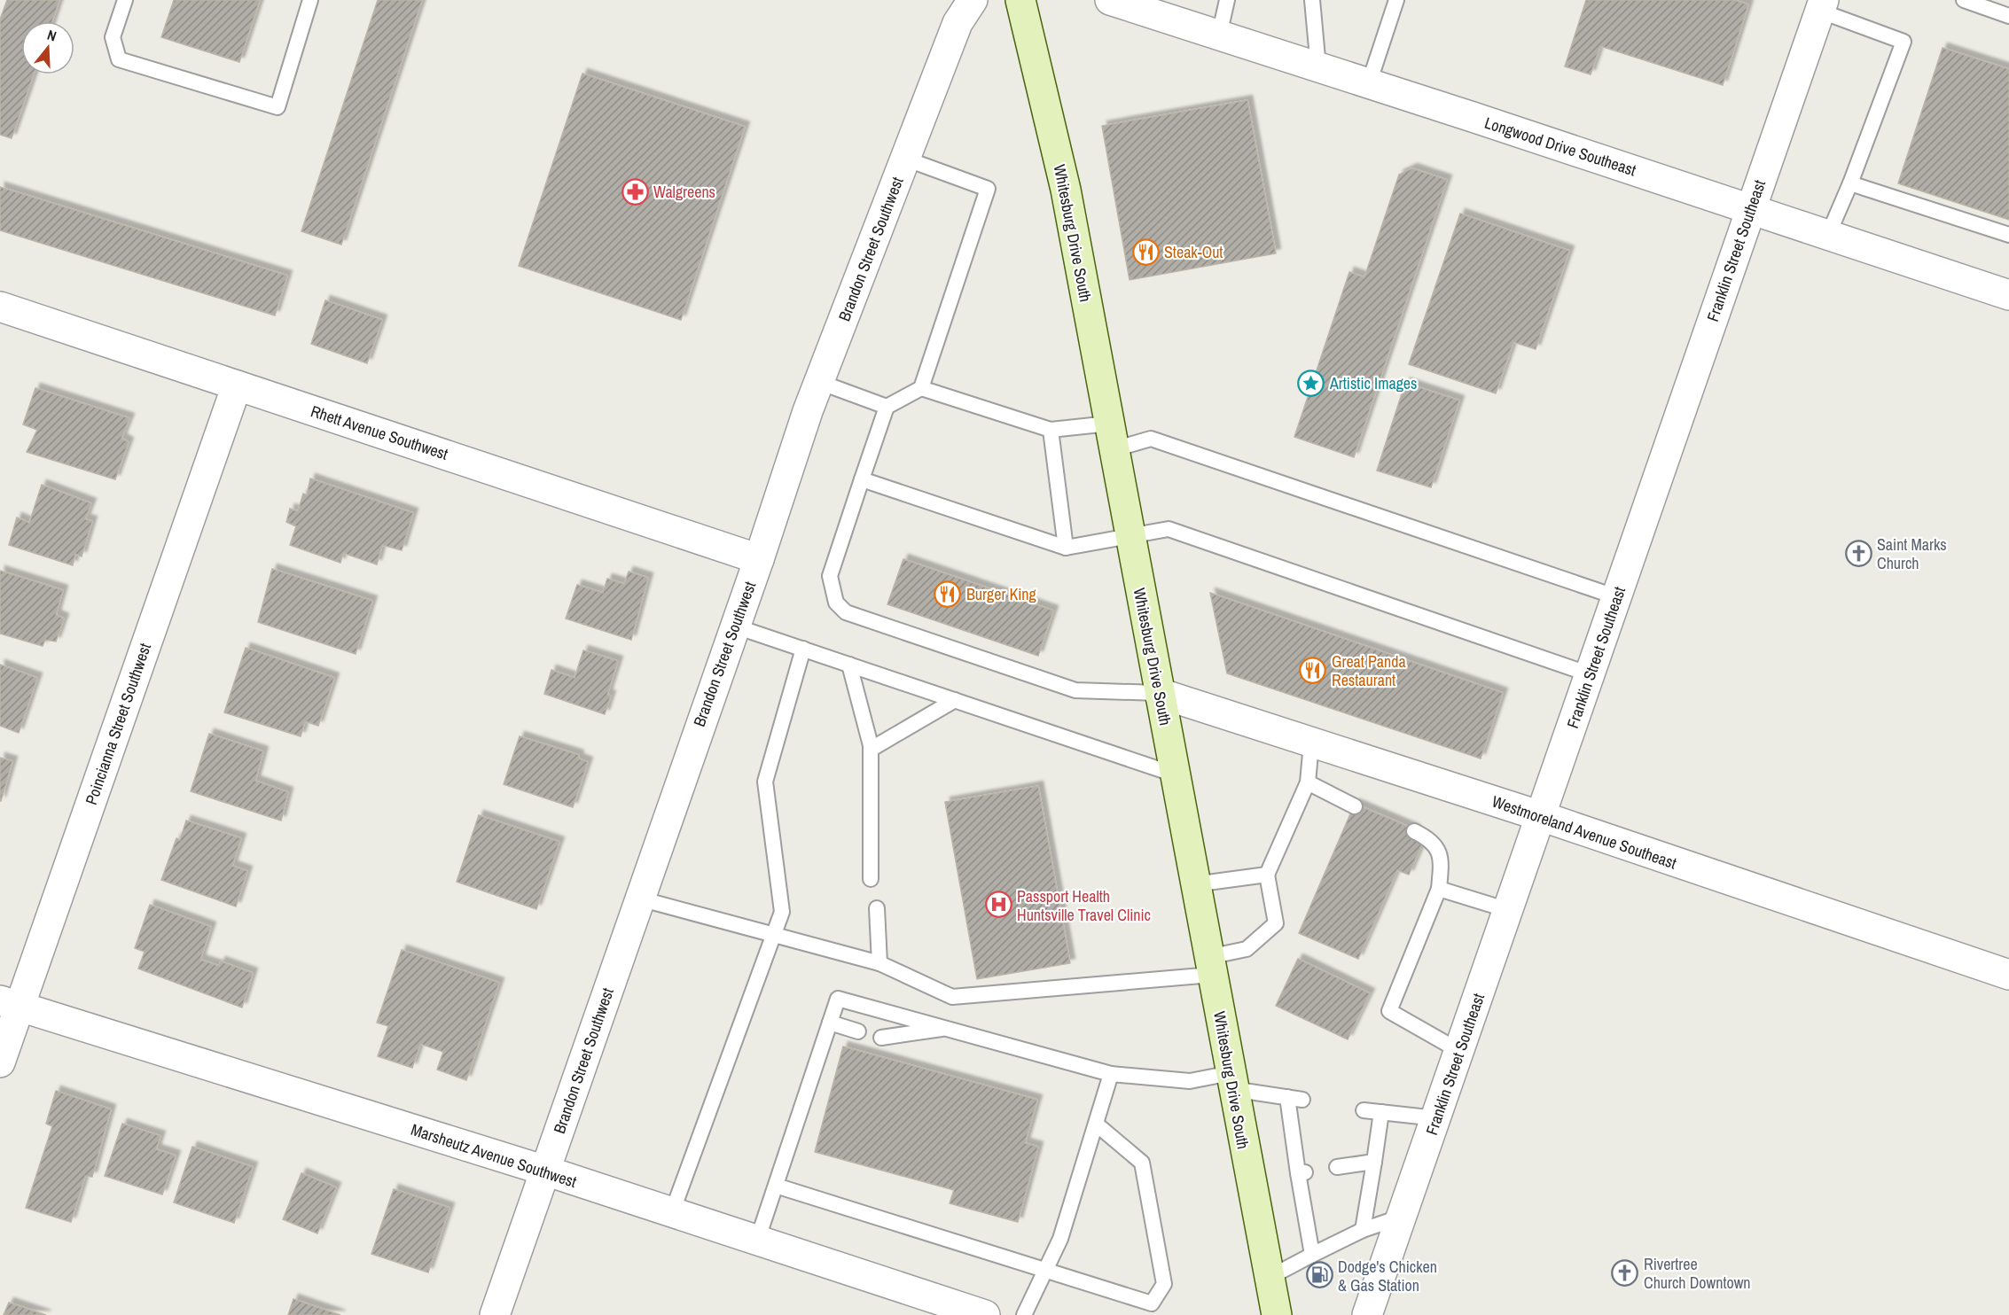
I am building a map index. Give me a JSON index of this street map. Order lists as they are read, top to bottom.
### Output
{
  "streets": {
    "main road": ["Whitesburg Drive South"],
    "street": [
      "Longwood Drive Southeast",
      "Brandon Street Southwest",
      "Franklin Street Southeast",
      "Rhett Avenue Southwest",
      "Poincianna Street Southwest",
      "Westmoreland Avenue Southeast",
      "Marsheutz Avenue Southwest"
    ]
  },
  "crossings": [
    ["Longwood Drive Southeast", "Franklin Street Southeast"],
    ["Whitesburg Drive South", "Westmoreland Avenue Southeast"],
    ["Brandon Street Southwest", "Rhett Avenue Southwest"],
    ["Brandon Street Southwest", "Marsheutz Avenue Southwest"],
    ["Franklin Street Southeast", "Westmoreland Avenue Southeast"],
    ["Rhett Avenue Southwest", "Poincianna Street Southwest"],
    ["Poincianna Street Southwest", "Marsheutz Avenue Southwest"]
  ],
  "places": {
    "pharmacy": ["Walgreens"],
    "restaurant": ["Steak-Out", "Burger King", "Great Panda Restaurant"],
    "place": ["Artistic Images"],
    "church": ["Saint Marks Church", "Rivertree Church Downtown"],
    "hospital": ["Passport Health Huntsville Travel Clinic"],
    "fuel station": ["Dodge's Chicken & Gas Station"]
  },
  "north": "top"
}
